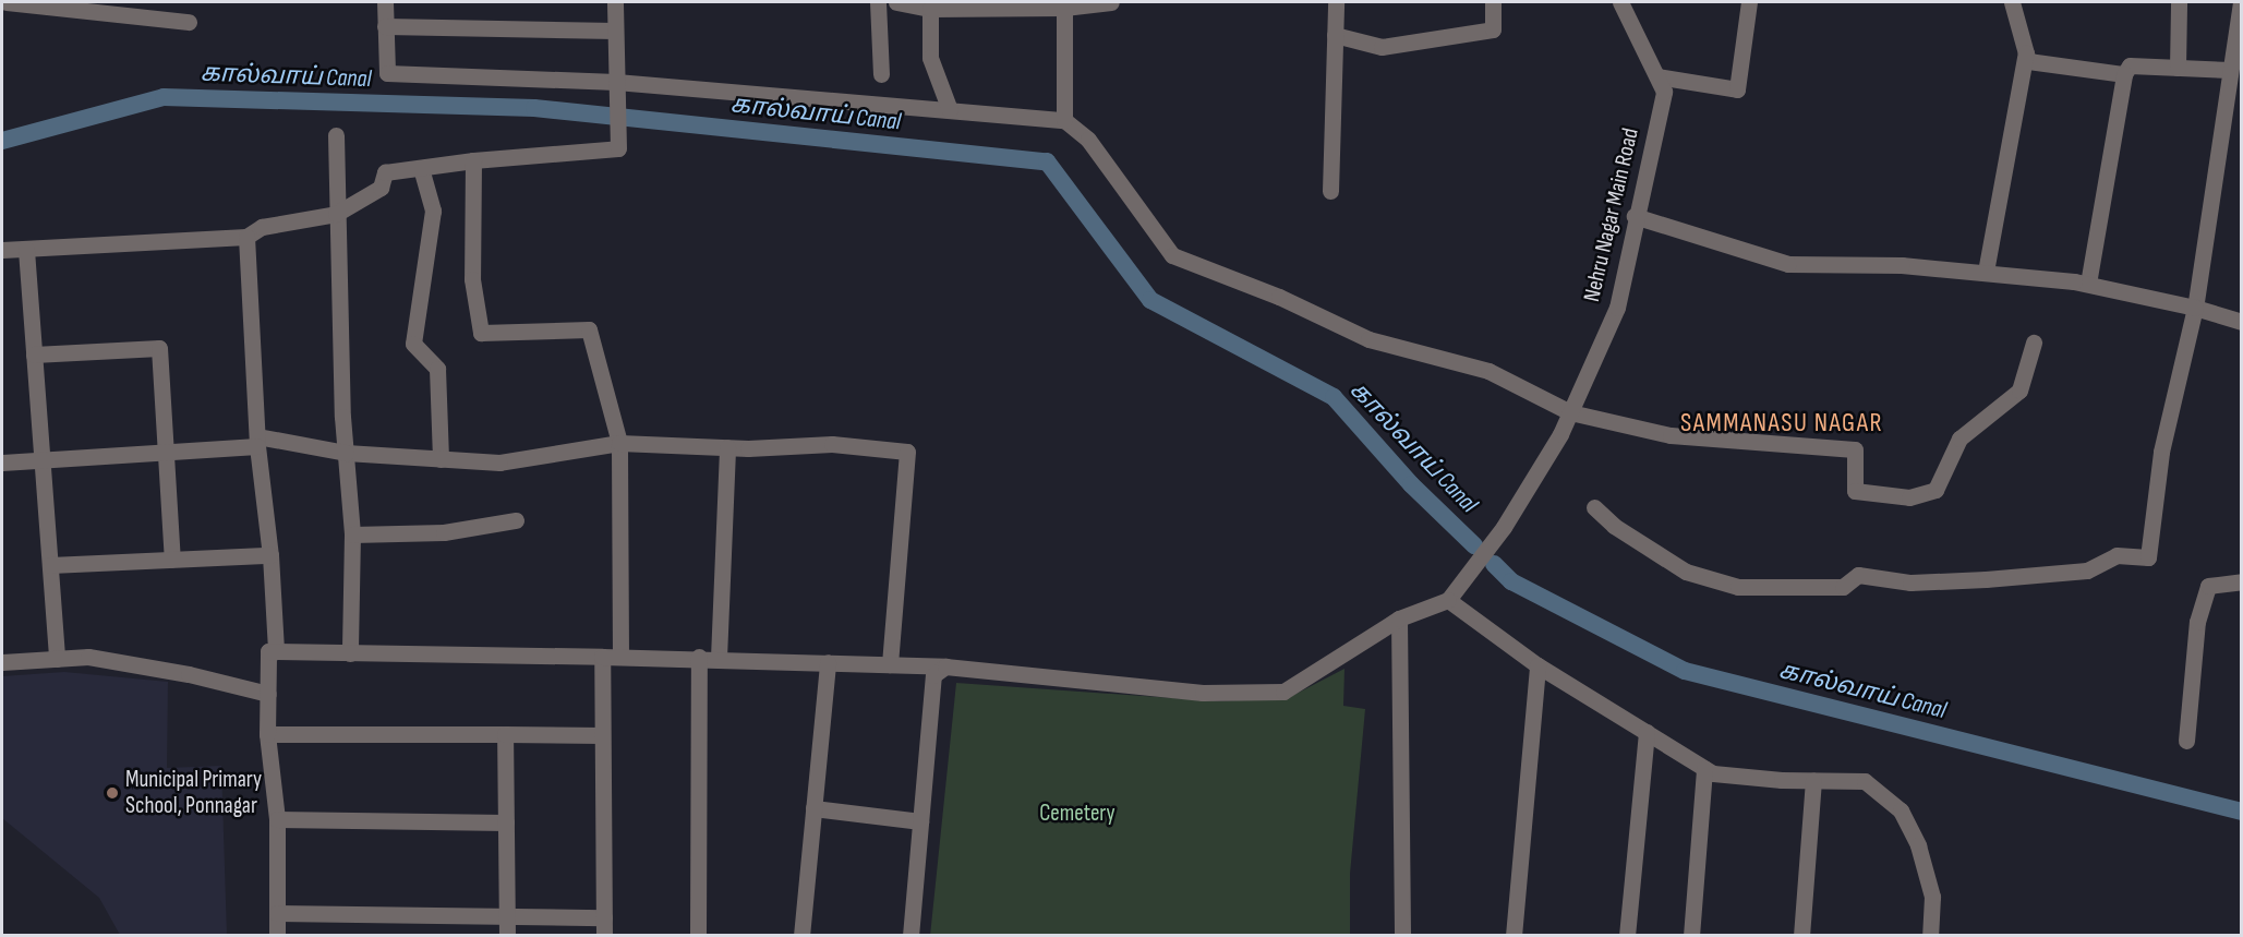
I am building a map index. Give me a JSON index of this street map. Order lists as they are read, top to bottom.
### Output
{
  "streets": {
    "street": ["Nehru Nagar Main Road"]
  },
  "districts": ["SAMMANASU NAGAR"],
  "water": ["கால்வாய் Canal"],
  "parks": ["Cemetery"],
  "places": ["Municipal Primary School, Ponnagar"]
}
